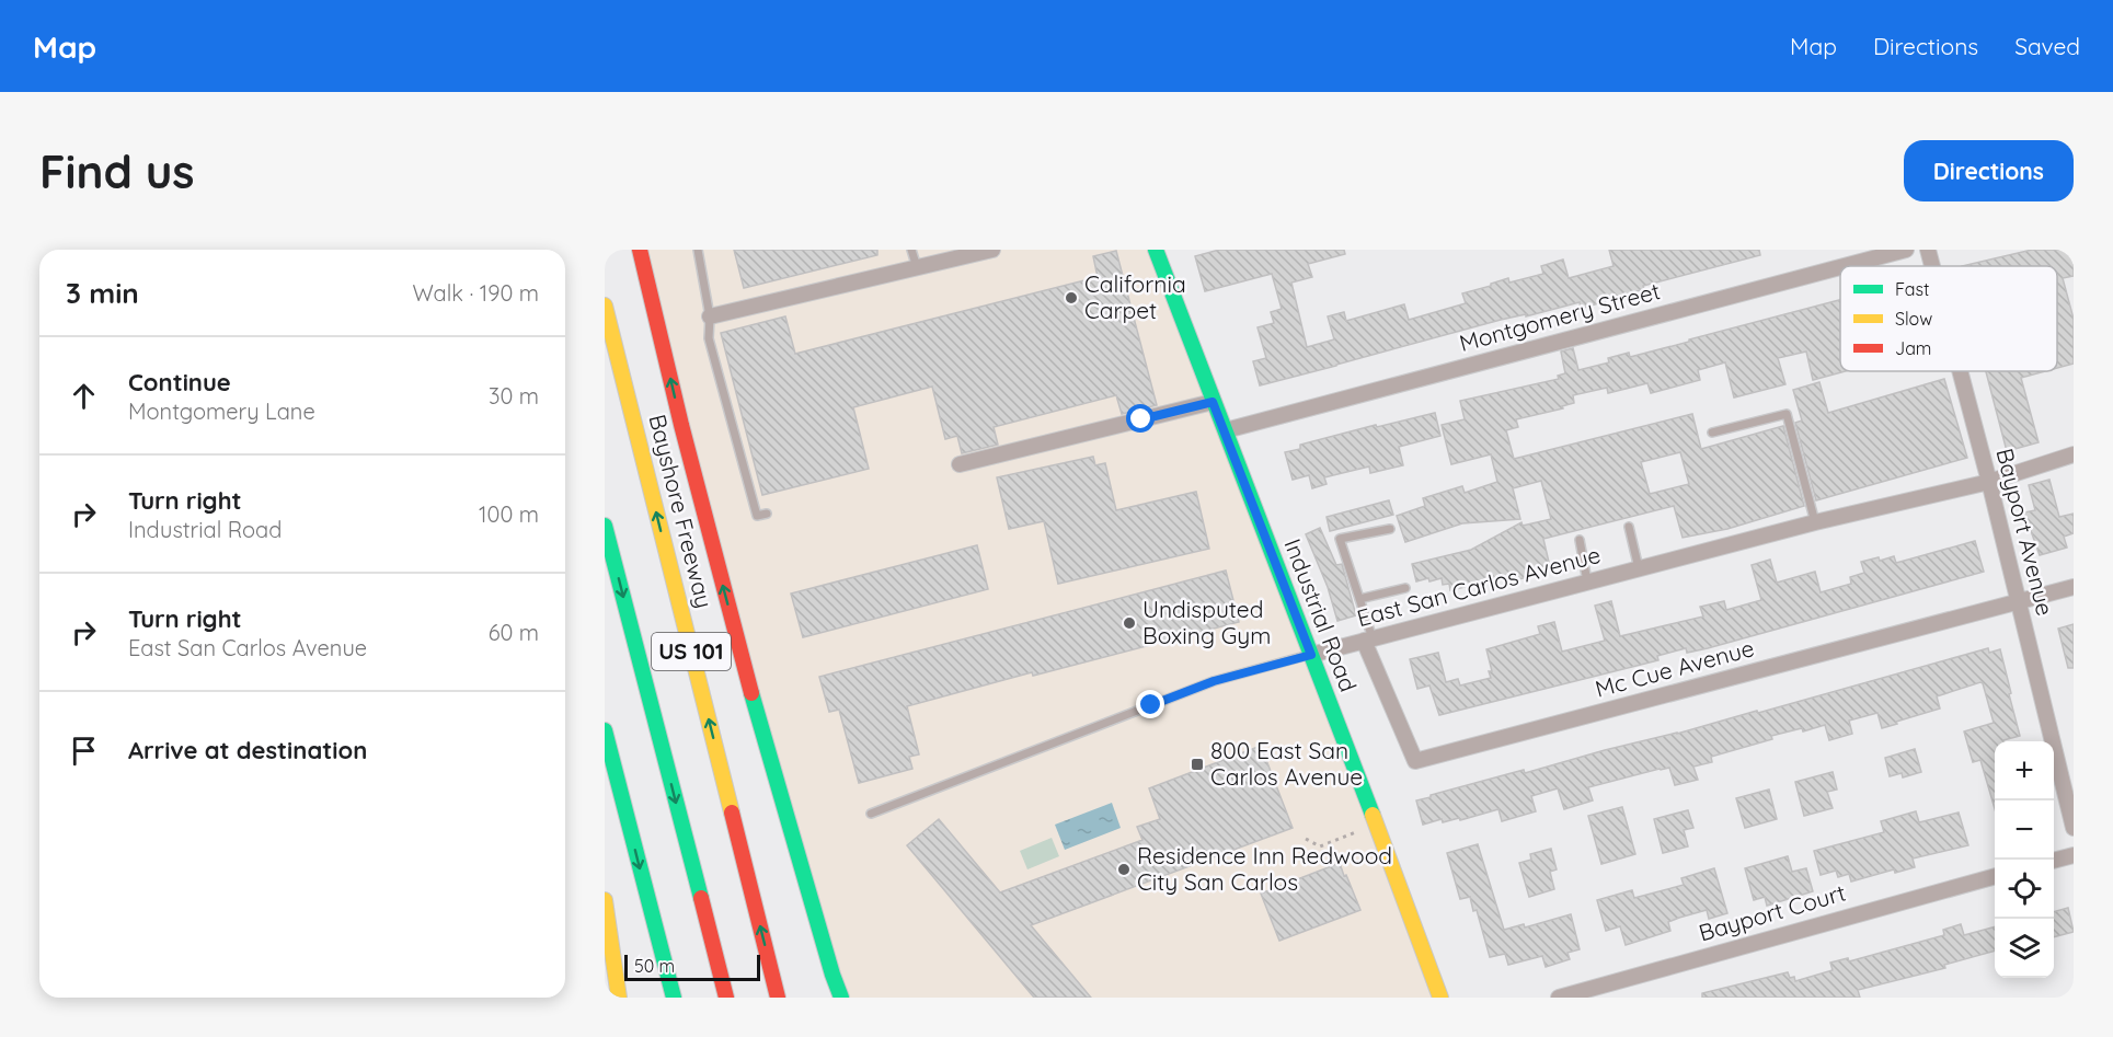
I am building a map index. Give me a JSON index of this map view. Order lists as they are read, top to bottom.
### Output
{
  "streets": {
    "main road": ["Bayshore Freeway", "Industrial Road", "US 101"],
    "street": [
      "Montgomery Street",
      "Bayport Avenue",
      "East San Carlos Avenue",
      "Mc Cue Avenue",
      "Bayport Court"
    ]
  },
  "crossings": [
    ["Montgomery Street", "Industrial Road"],
    ["Bayport Avenue", "East San Carlos Avenue"],
    ["Bayport Avenue", "Mc Cue Avenue"],
    ["East San Carlos Avenue", "Industrial Road"],
    ["East San Carlos Avenue", "Mc Cue Avenue"]
  ],
  "places": {
    "other": ["California Carpet", "Undisputed Boxing Gym", "Residence Inn Redwood City San Carlos"],
    "transit": ["800 East San Carlos Avenue"]
  },
  "legend": ["Fast", "Slow", "Jam"],
  "scale_bar": "50 m",
  "page": {
    "header": "Map",
    "nav": ["Map", "Directions", "Saved"],
    "buttons": "Directions",
    "title": "Find us",
    "heading": ["3 min", "Walk · 190 m"],
    "list": [
      ["Continue", "Montgomery Lane", "30 m"],
      ["Turn right", "Industrial Road", "100 m"],
      ["Turn right", "East San Carlos Avenue", "60 m"],
      "Arrive at destination"
    ],
    "map_buttons": ["+", "−"],
    "scale": "50 m"
  }
}
